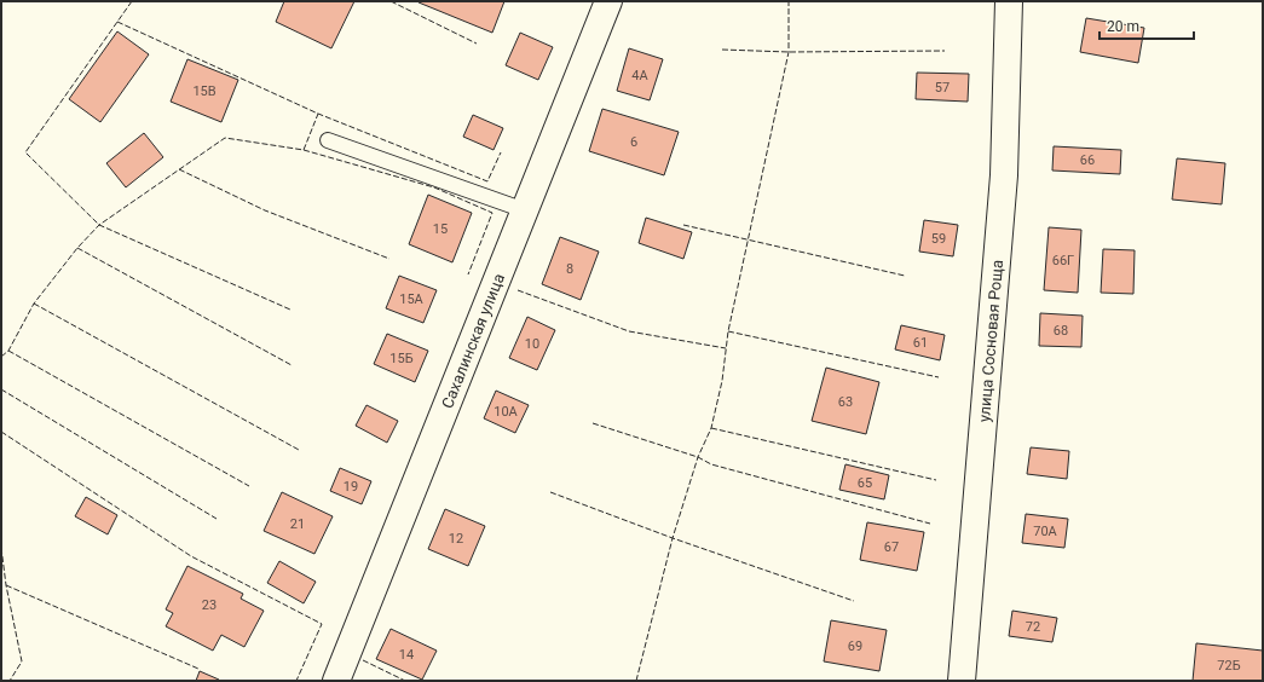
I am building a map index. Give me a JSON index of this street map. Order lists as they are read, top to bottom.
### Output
{
  "streets": {
    "street": ["Сахалинская улица", "улица Сосновая Роща"]
  },
  "house_numbers": [
    "4А",
    "57",
    "15В",
    "6",
    "66",
    "15",
    "59",
    "66Г",
    "8",
    "15А",
    "68",
    "61",
    "10",
    "15Б",
    "63",
    "10А",
    "65",
    "19",
    "21",
    "70А",
    "12",
    "67",
    "23",
    "72",
    "69",
    "14",
    "72Б"
  ],
  "scale_bar": "20 m"
}
